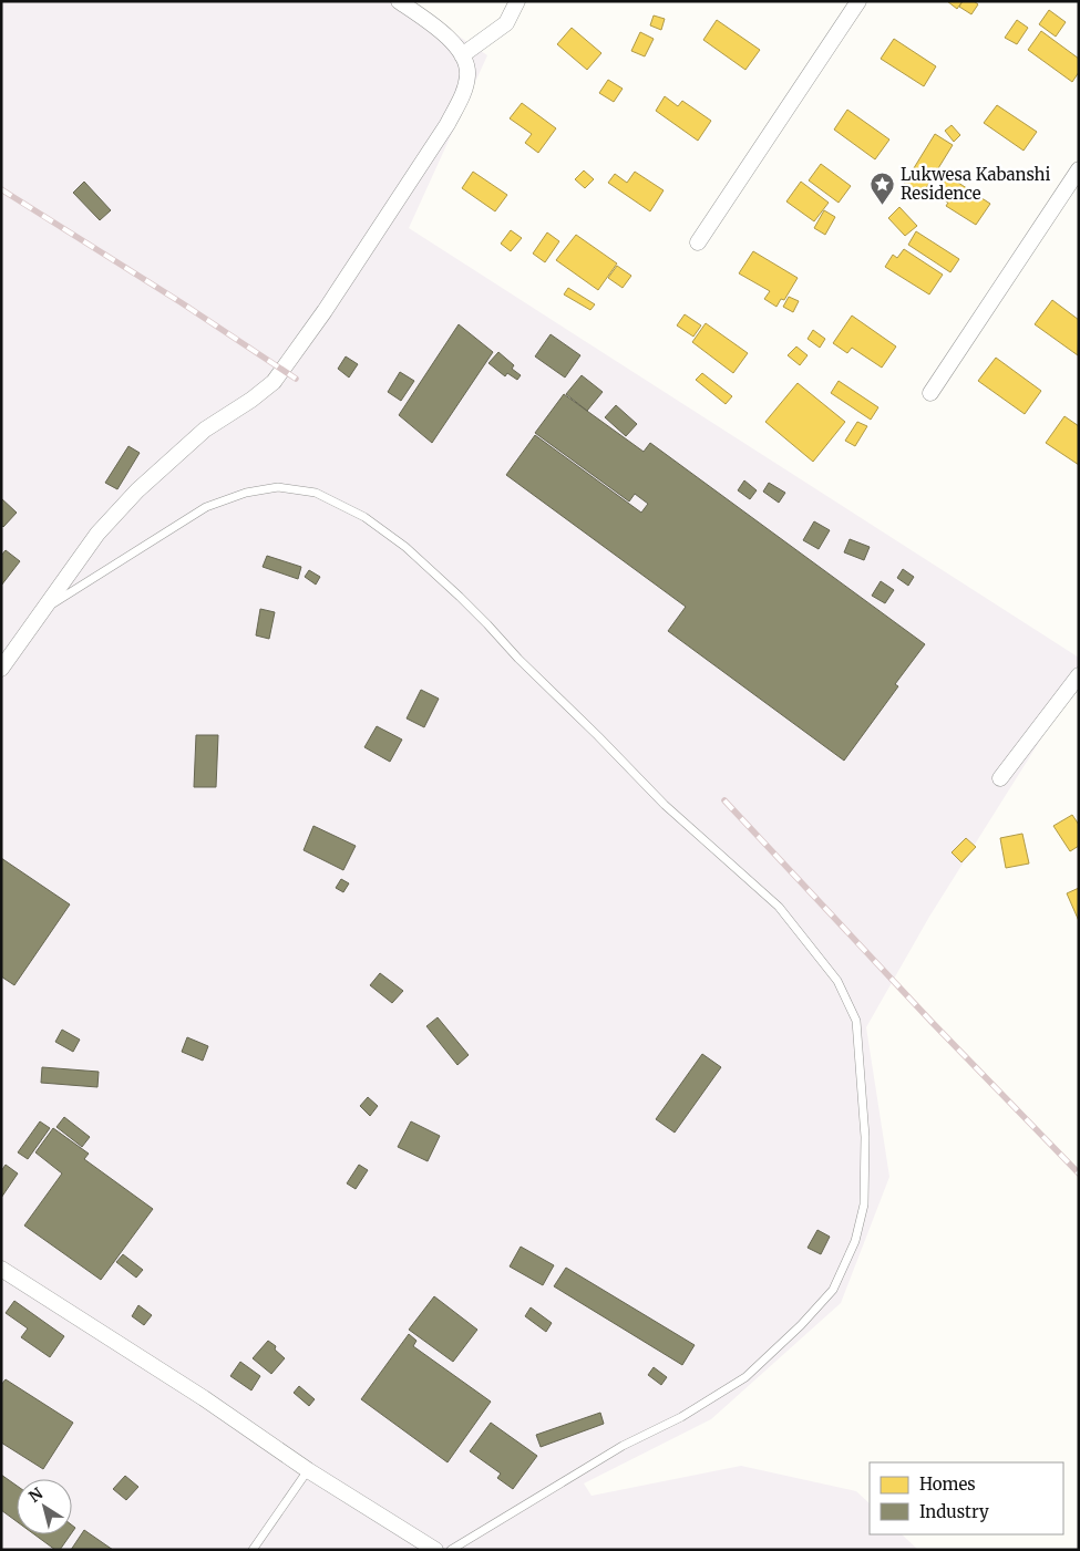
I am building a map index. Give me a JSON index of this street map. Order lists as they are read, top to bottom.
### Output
{
  "places": {
    "place": ["Lukwesa Kabanshi Residence"]
  },
  "legend": ["Homes", "Industry"],
  "north": "top left"
}
